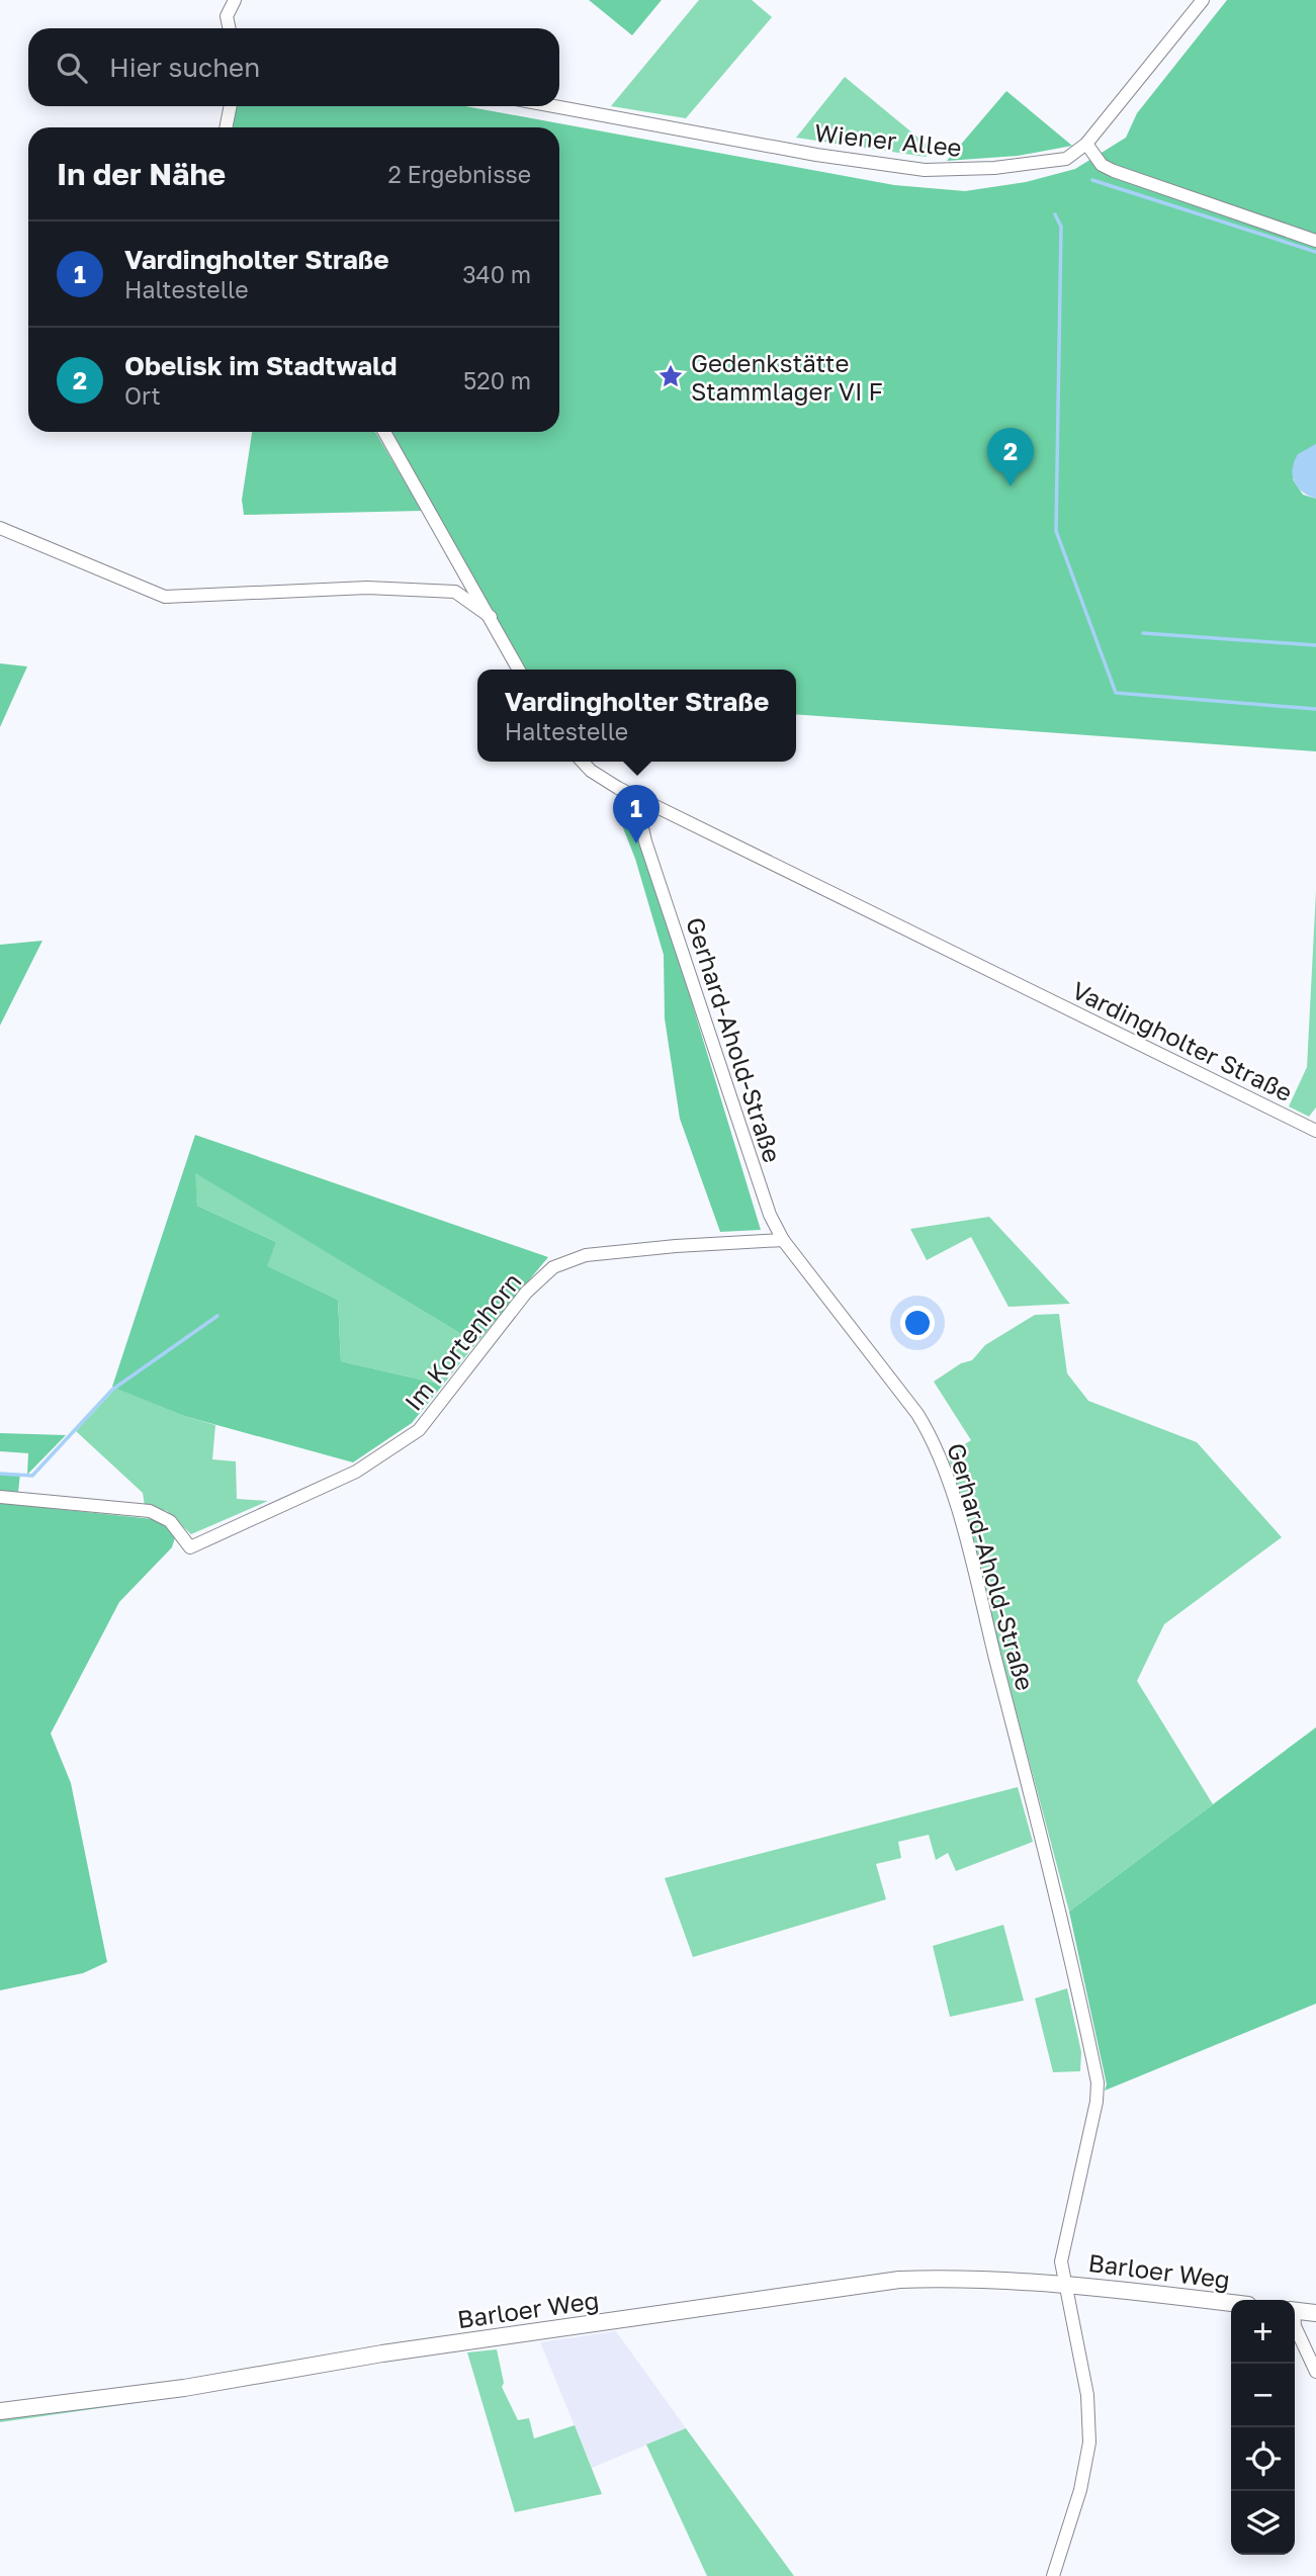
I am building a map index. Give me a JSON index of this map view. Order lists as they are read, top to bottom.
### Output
{
  "streets": {
    "street": [
      "Wiener Allee",
      "Gerhard-Ahold-Straße",
      "Vardingholter Straße",
      "Im Kortenhorn",
      "Barloer Weg"
    ]
  },
  "crossings": [
    ["Gerhard-Ahold-Straße", "Vardingholter Straße"],
    ["Gerhard-Ahold-Straße", "Im Kortenhorn"],
    ["Gerhard-Ahold-Straße", "Barloer Weg"]
  ],
  "places": {
    "place": ["Gedenkstätte Stammlager VI F"]
  },
  "page": {
    "search": "Hier suchen",
    "heading": ["In der Nähe", "2 Ergebnisse"],
    "list": [
      {
        "mark": "1",
        "name": "Vardingholter Straße",
        "note": "Haltestelle",
        "value": "340 m"
      },
      {
        "mark": "2",
        "name": "Obelisk im Stadtwald",
        "note": "Ort",
        "value": "520 m"
      }
    ],
    "pins": ["2", "1"],
    "popup": ["Vardingholter Straße", "Haltestelle"],
    "map_buttons": ["+", "−"]
  }
}
